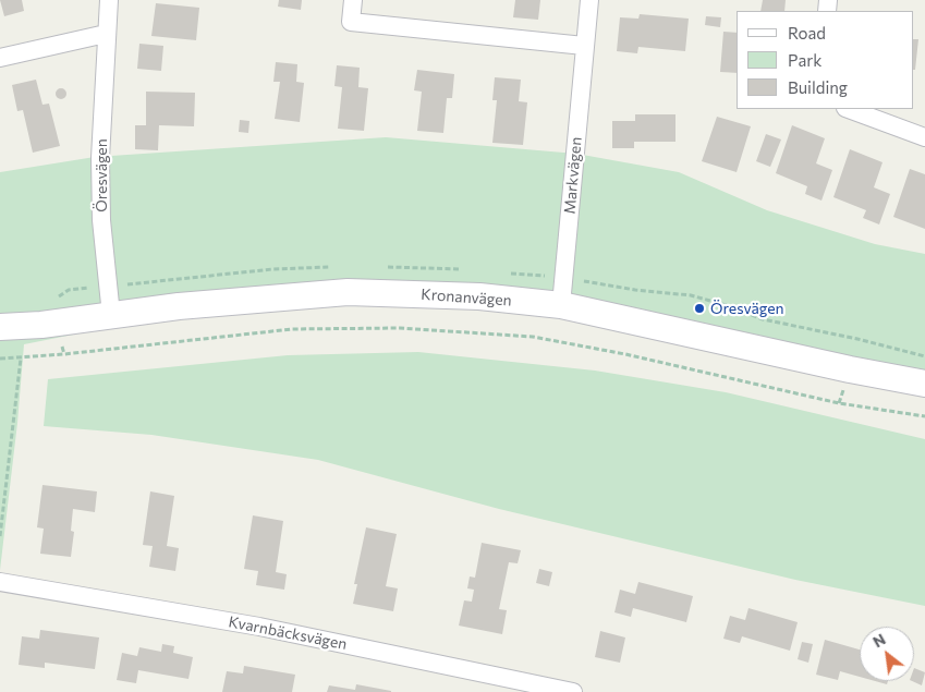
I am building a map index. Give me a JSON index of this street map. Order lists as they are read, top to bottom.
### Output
{
  "streets": {
    "street": [
      "Öresvägen",
      "Markvägen",
      "Kronanvägen",
      "Kvarnbäcksvägen"
    ]
  },
  "crossings": [
    ["Öresvägen", "Kronanvägen"],
    ["Markvägen", "Kronanvägen"]
  ],
  "places": ["Öresvägen"],
  "legend": ["Road", "Park", "Building"],
  "north": "top left"
}
